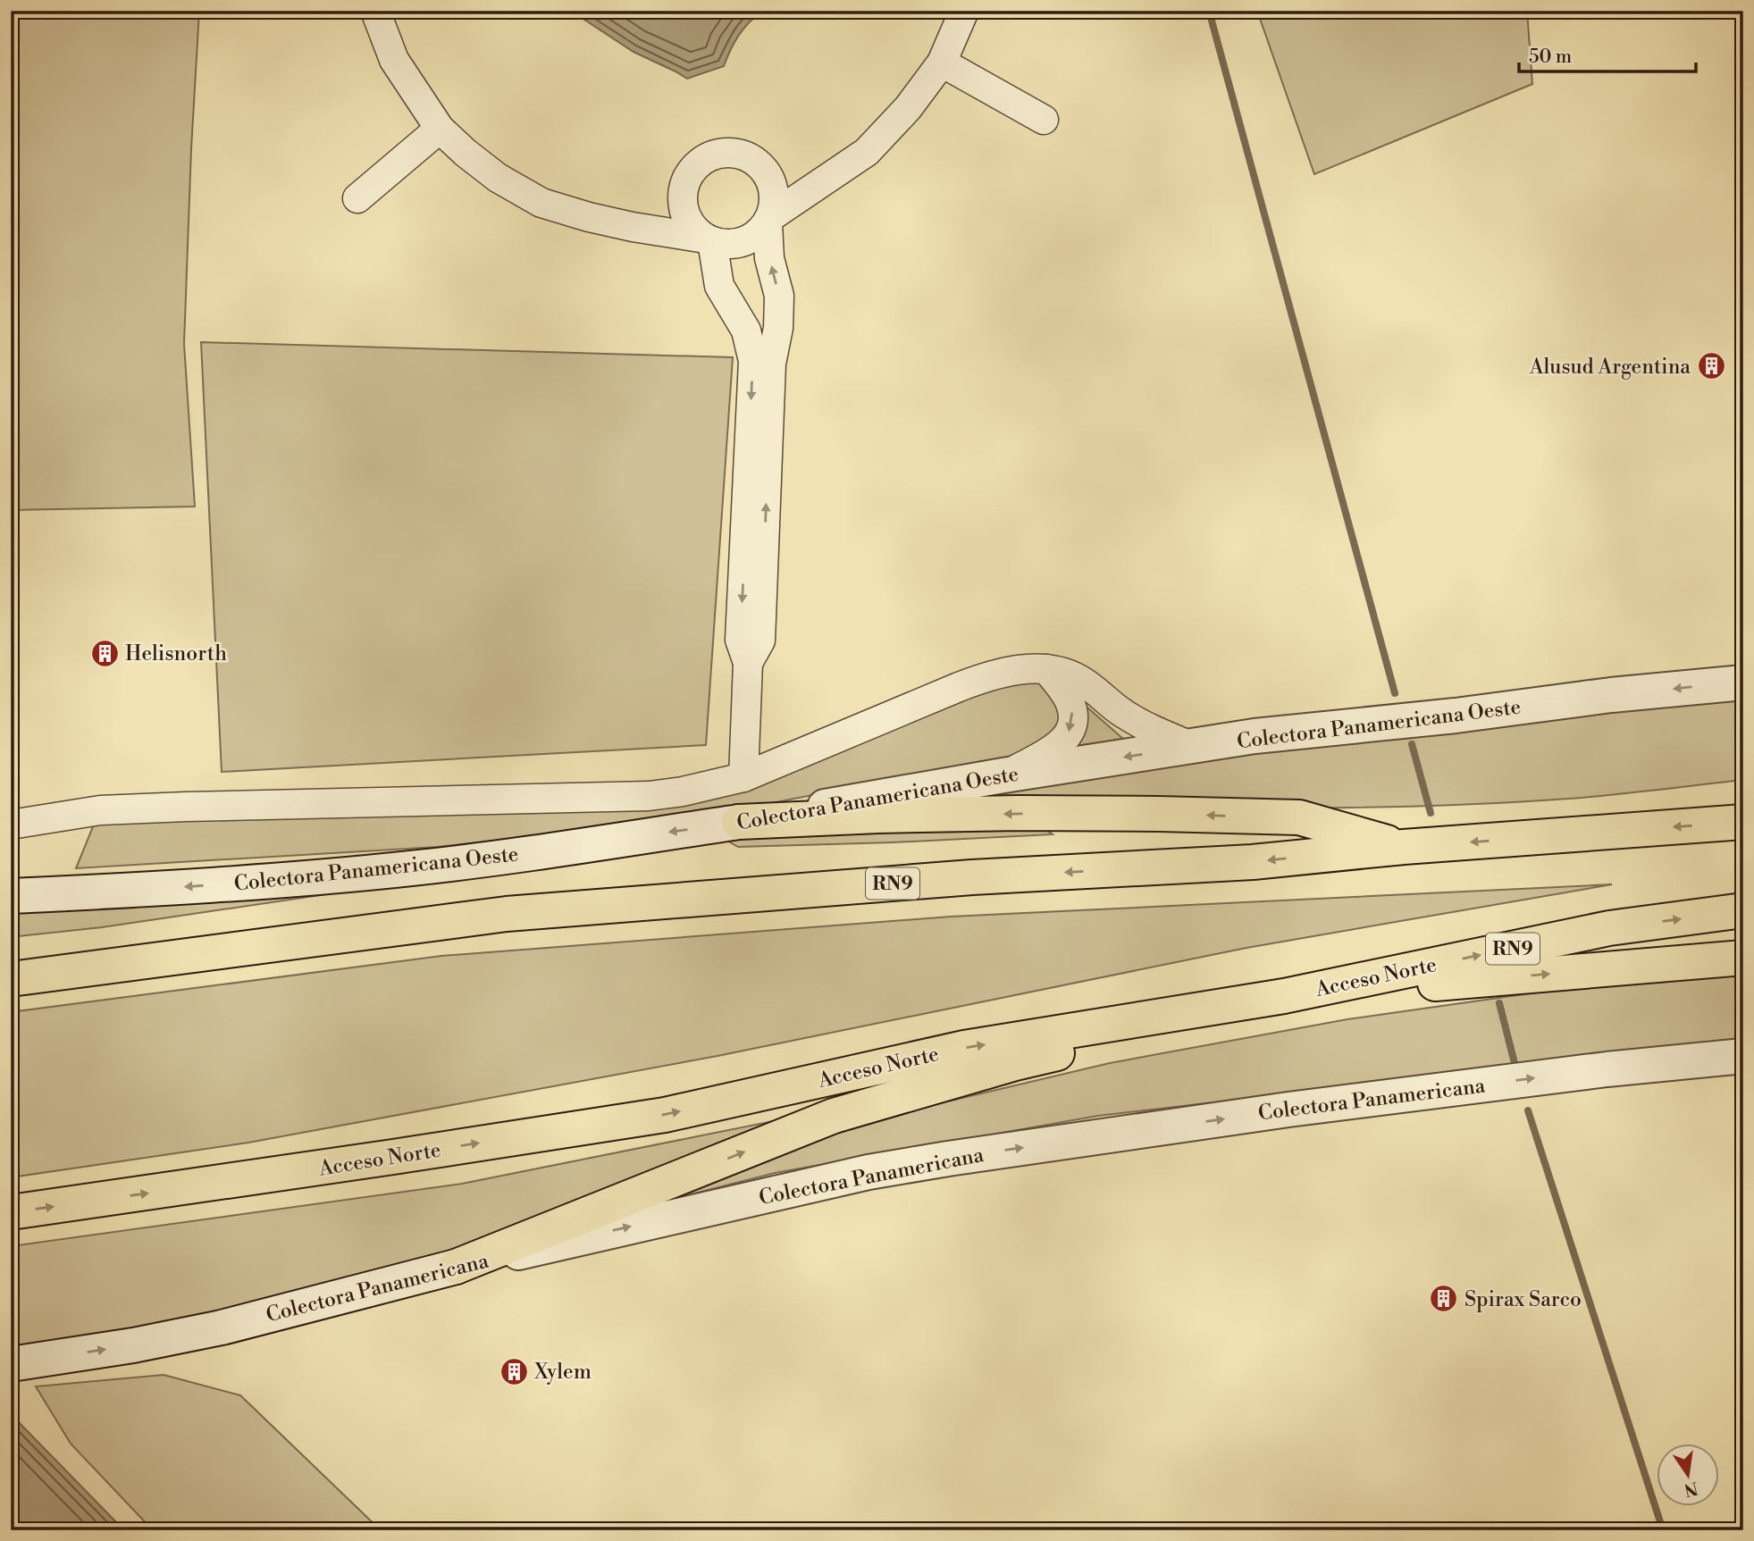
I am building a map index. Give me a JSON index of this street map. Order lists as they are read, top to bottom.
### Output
{
  "streets": {
    "highway": ["RN9", "Acceso Norte"],
    "street": ["Colectora Panamericana Oeste", "Colectora Panamericana"]
  },
  "one_way": ["Colectora Panamericana"],
  "places": {
    "building": [
      "Alusud Argentina",
      "Helisnorth",
      "Spirax Sarco",
      "Xylem"
    ]
  },
  "scale_bar": "50 m",
  "north": "bottom"
}
